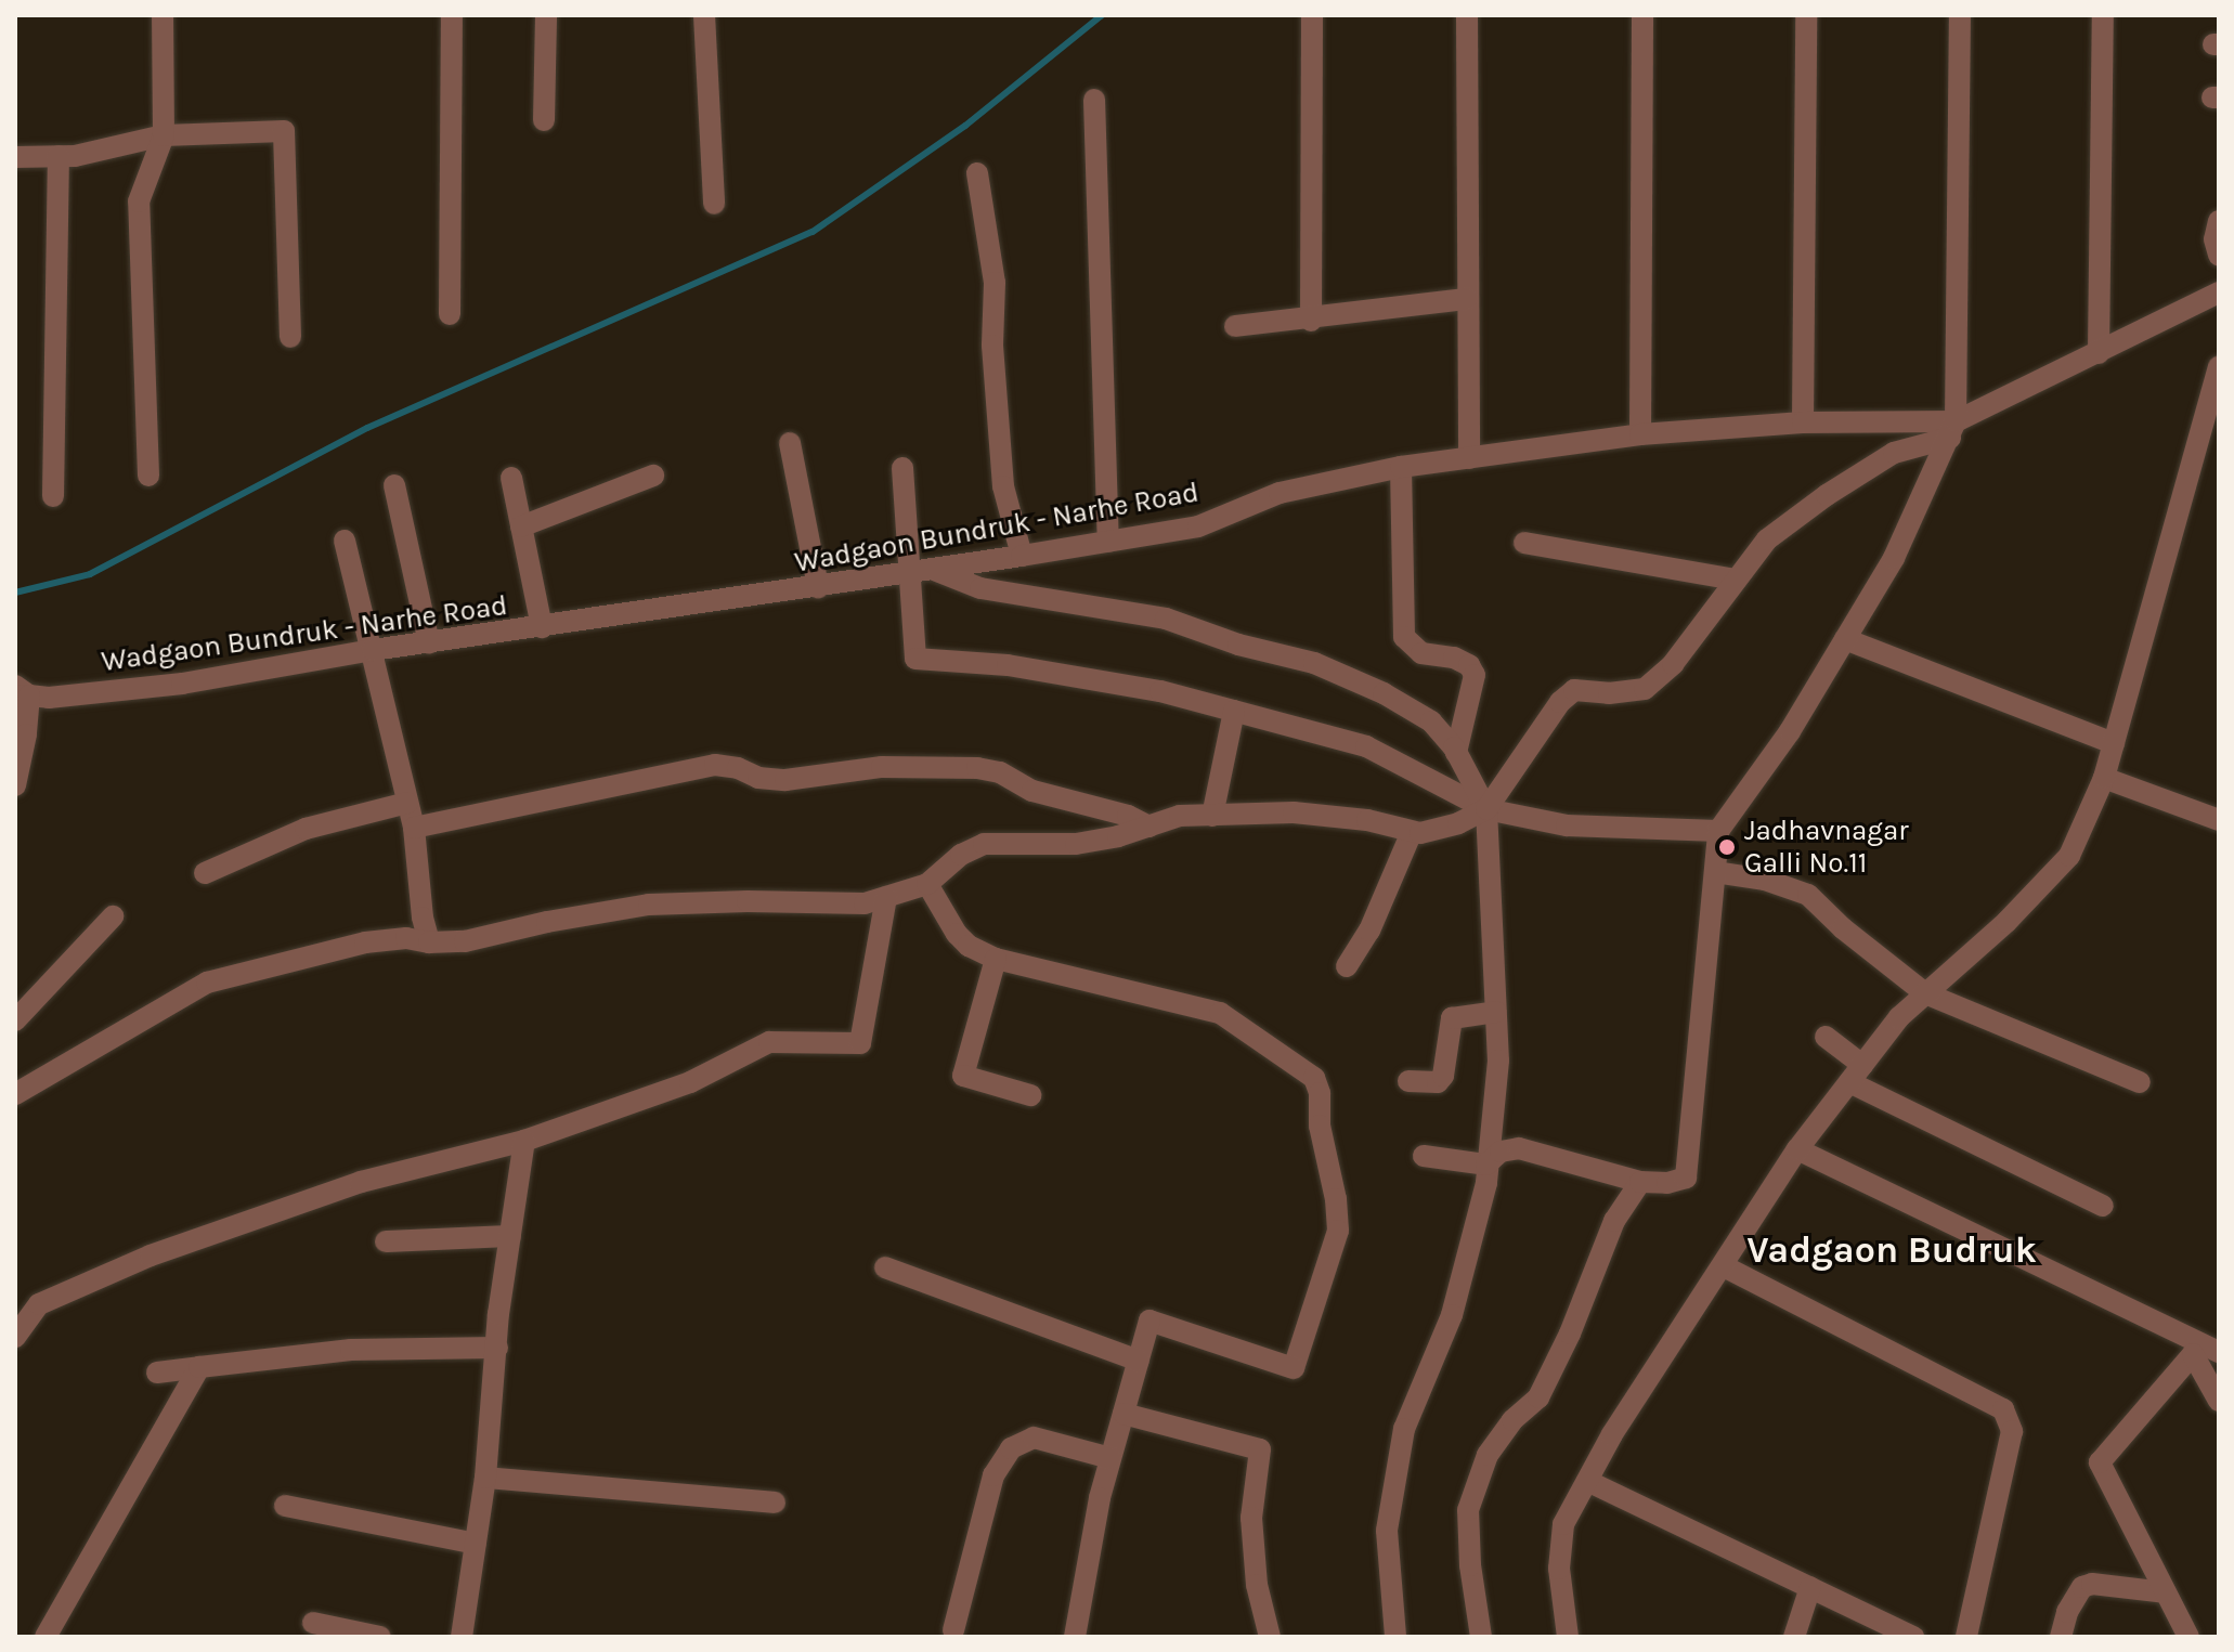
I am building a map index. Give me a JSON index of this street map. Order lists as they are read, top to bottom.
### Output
{
  "streets": {
    "street": ["Wadgaon Bundruk - Narhe Road"]
  },
  "districts": ["Vadgaon Budruk"],
  "places": ["Jadhavnagar Galli No.11"]
}
